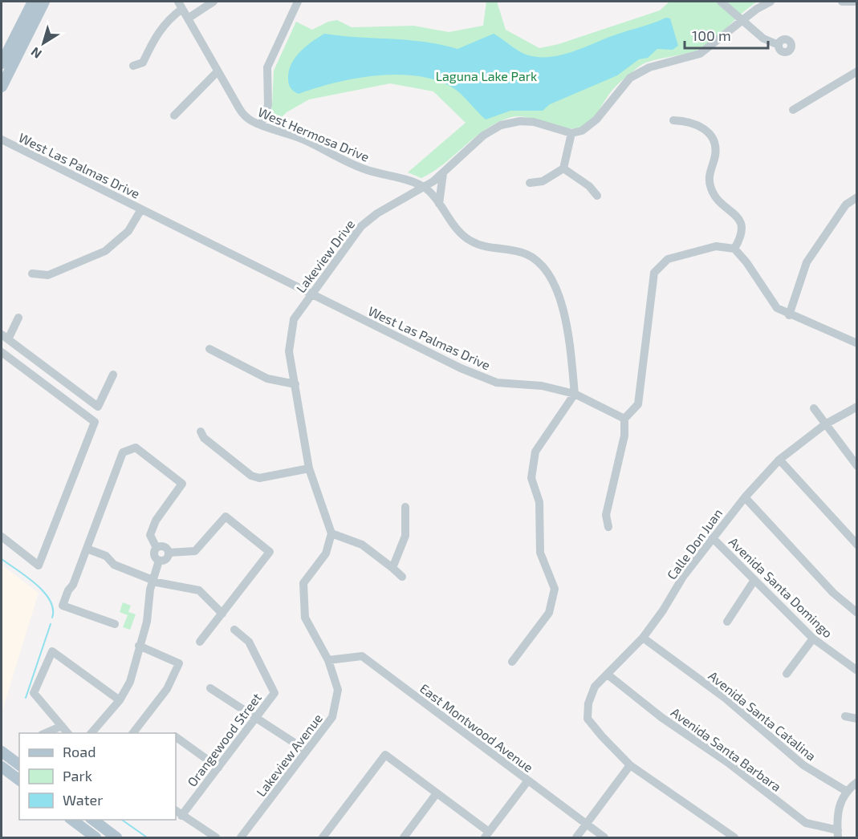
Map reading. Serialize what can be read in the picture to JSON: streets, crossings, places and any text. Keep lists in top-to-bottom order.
{
  "streets": {
    "street": [
      "West Hermosa Drive",
      "West Las Palmas Drive",
      "Lakeview Drive",
      "Calle Don Juan",
      "Avenida Santa Domingo",
      "Avenida Santa Catalina",
      "East Montwood Avenue",
      "Orangewood Street",
      "Avenida Santa Barbara",
      "Lakeview Avenue"
    ]
  },
  "crossings": [
    ["West Hermosa Drive", "Lakeview Drive"],
    ["West Las Palmas Drive", "Lakeview Drive"],
    ["Lakeview Drive", "Lakeview Avenue"],
    ["Calle Don Juan", "Avenida Santa Domingo"],
    ["Calle Don Juan", "Avenida Santa Catalina"],
    ["Calle Don Juan", "Avenida Santa Barbara"],
    ["East Montwood Avenue", "Lakeview Avenue"]
  ],
  "parks": ["Laguna Lake Park"],
  "legend": ["Road", "Park", "Water"],
  "scale_bar": "100 m",
  "north": "bottom left"
}
